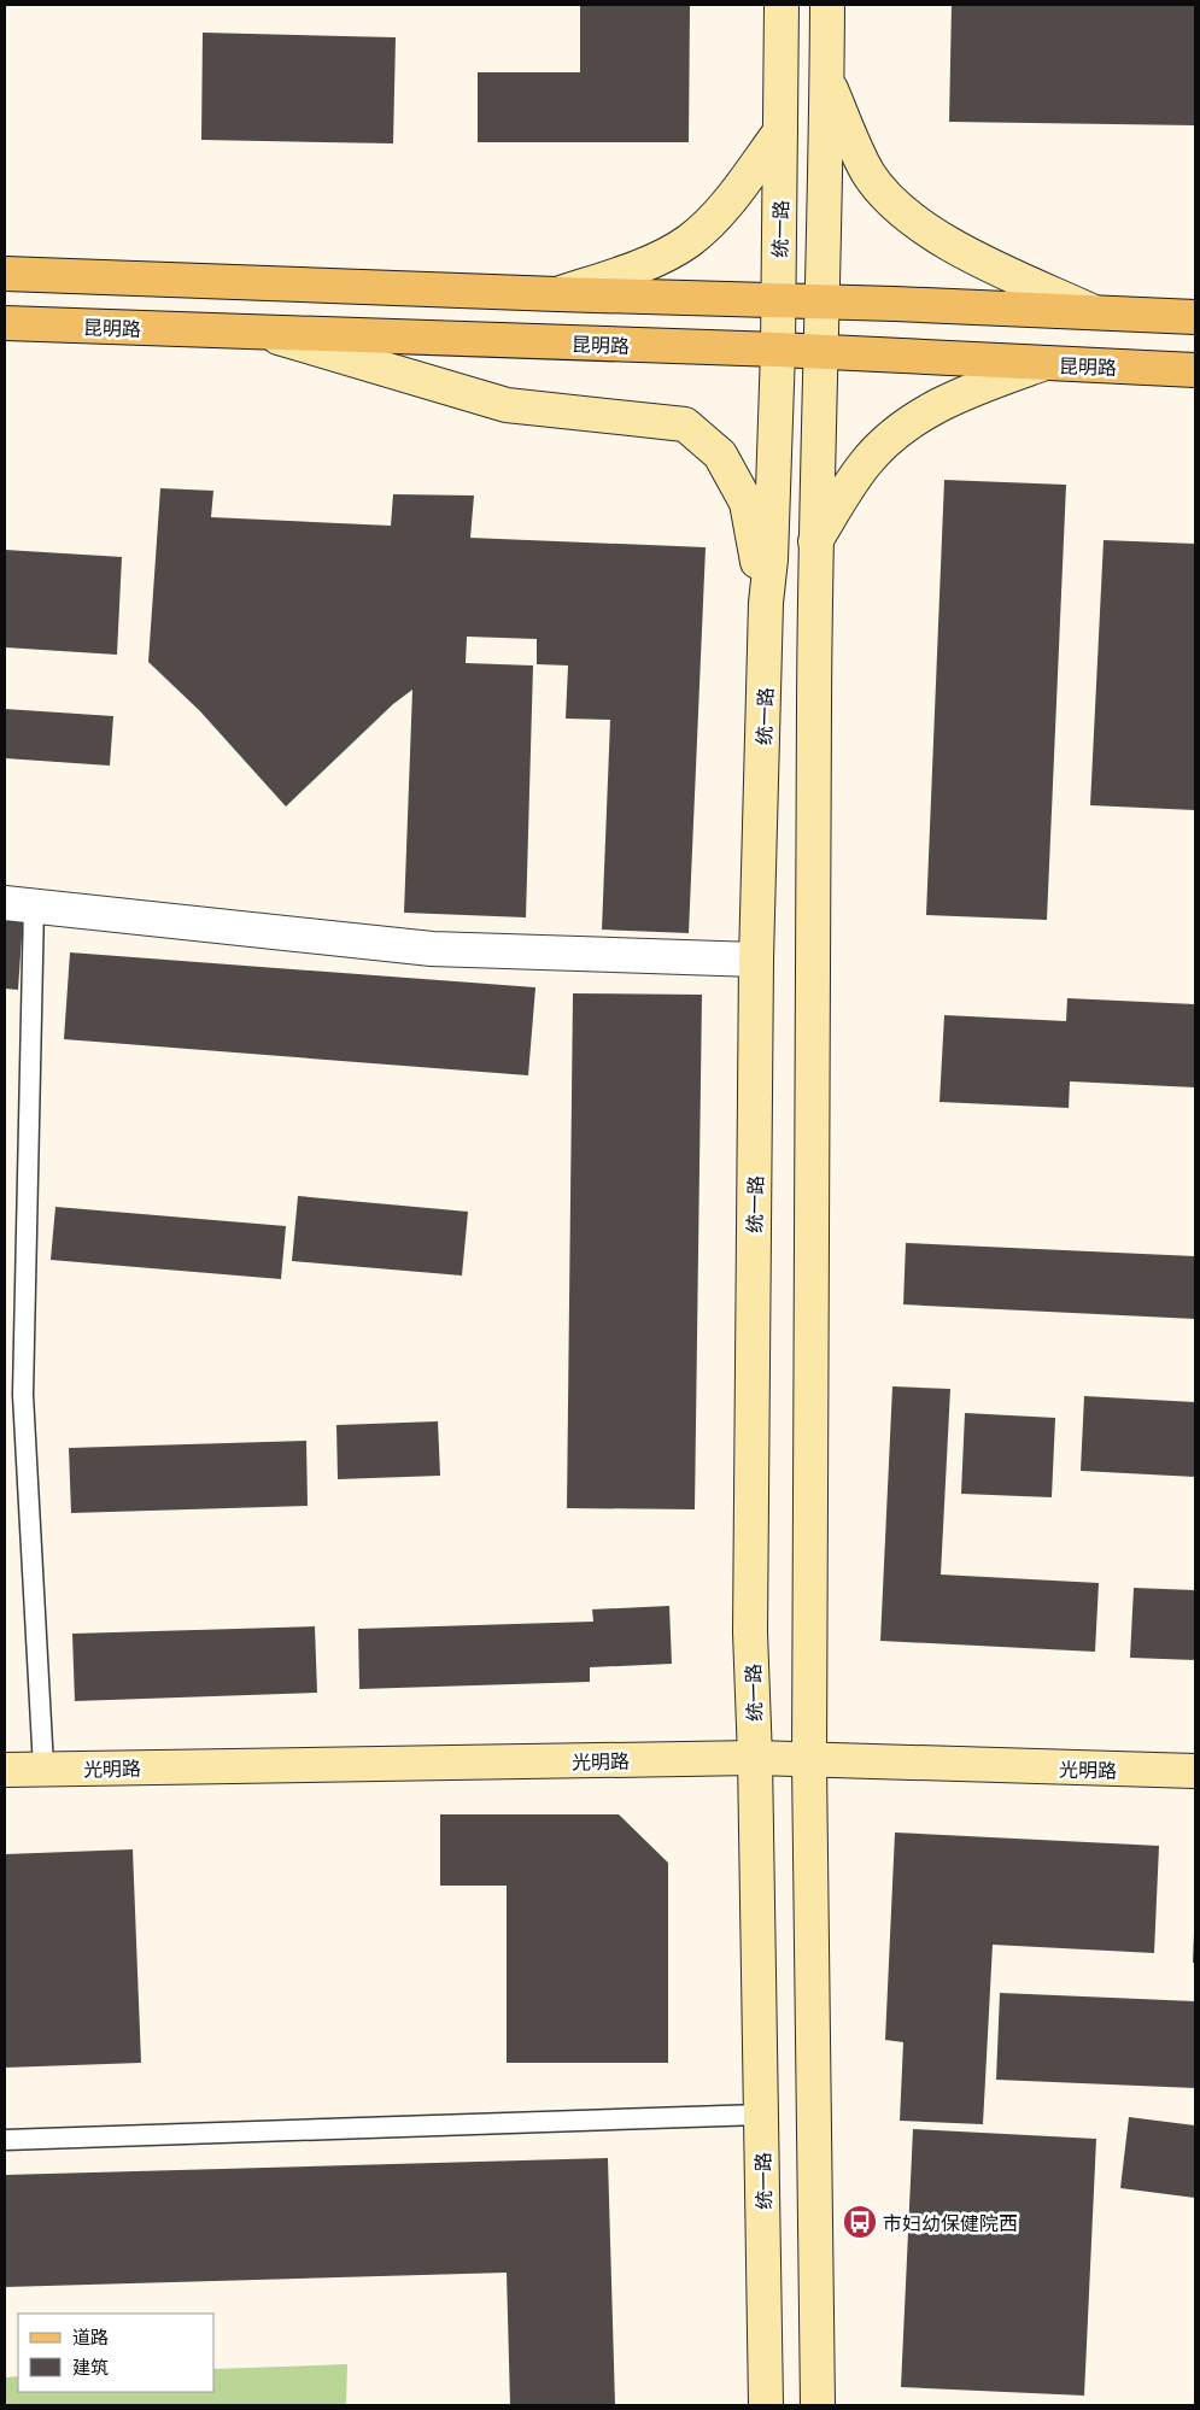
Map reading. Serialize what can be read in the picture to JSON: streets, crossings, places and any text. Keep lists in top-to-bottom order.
{
  "streets": {
    "main road": ["统一路", "昆明路", "光明路"]
  },
  "crossings": [
    ["统一路", "昆明路"],
    ["统一路", "光明路"]
  ],
  "places": {
    "bus stop": ["市妇幼保健院西"]
  },
  "legend": ["道路", "建筑"]
}
